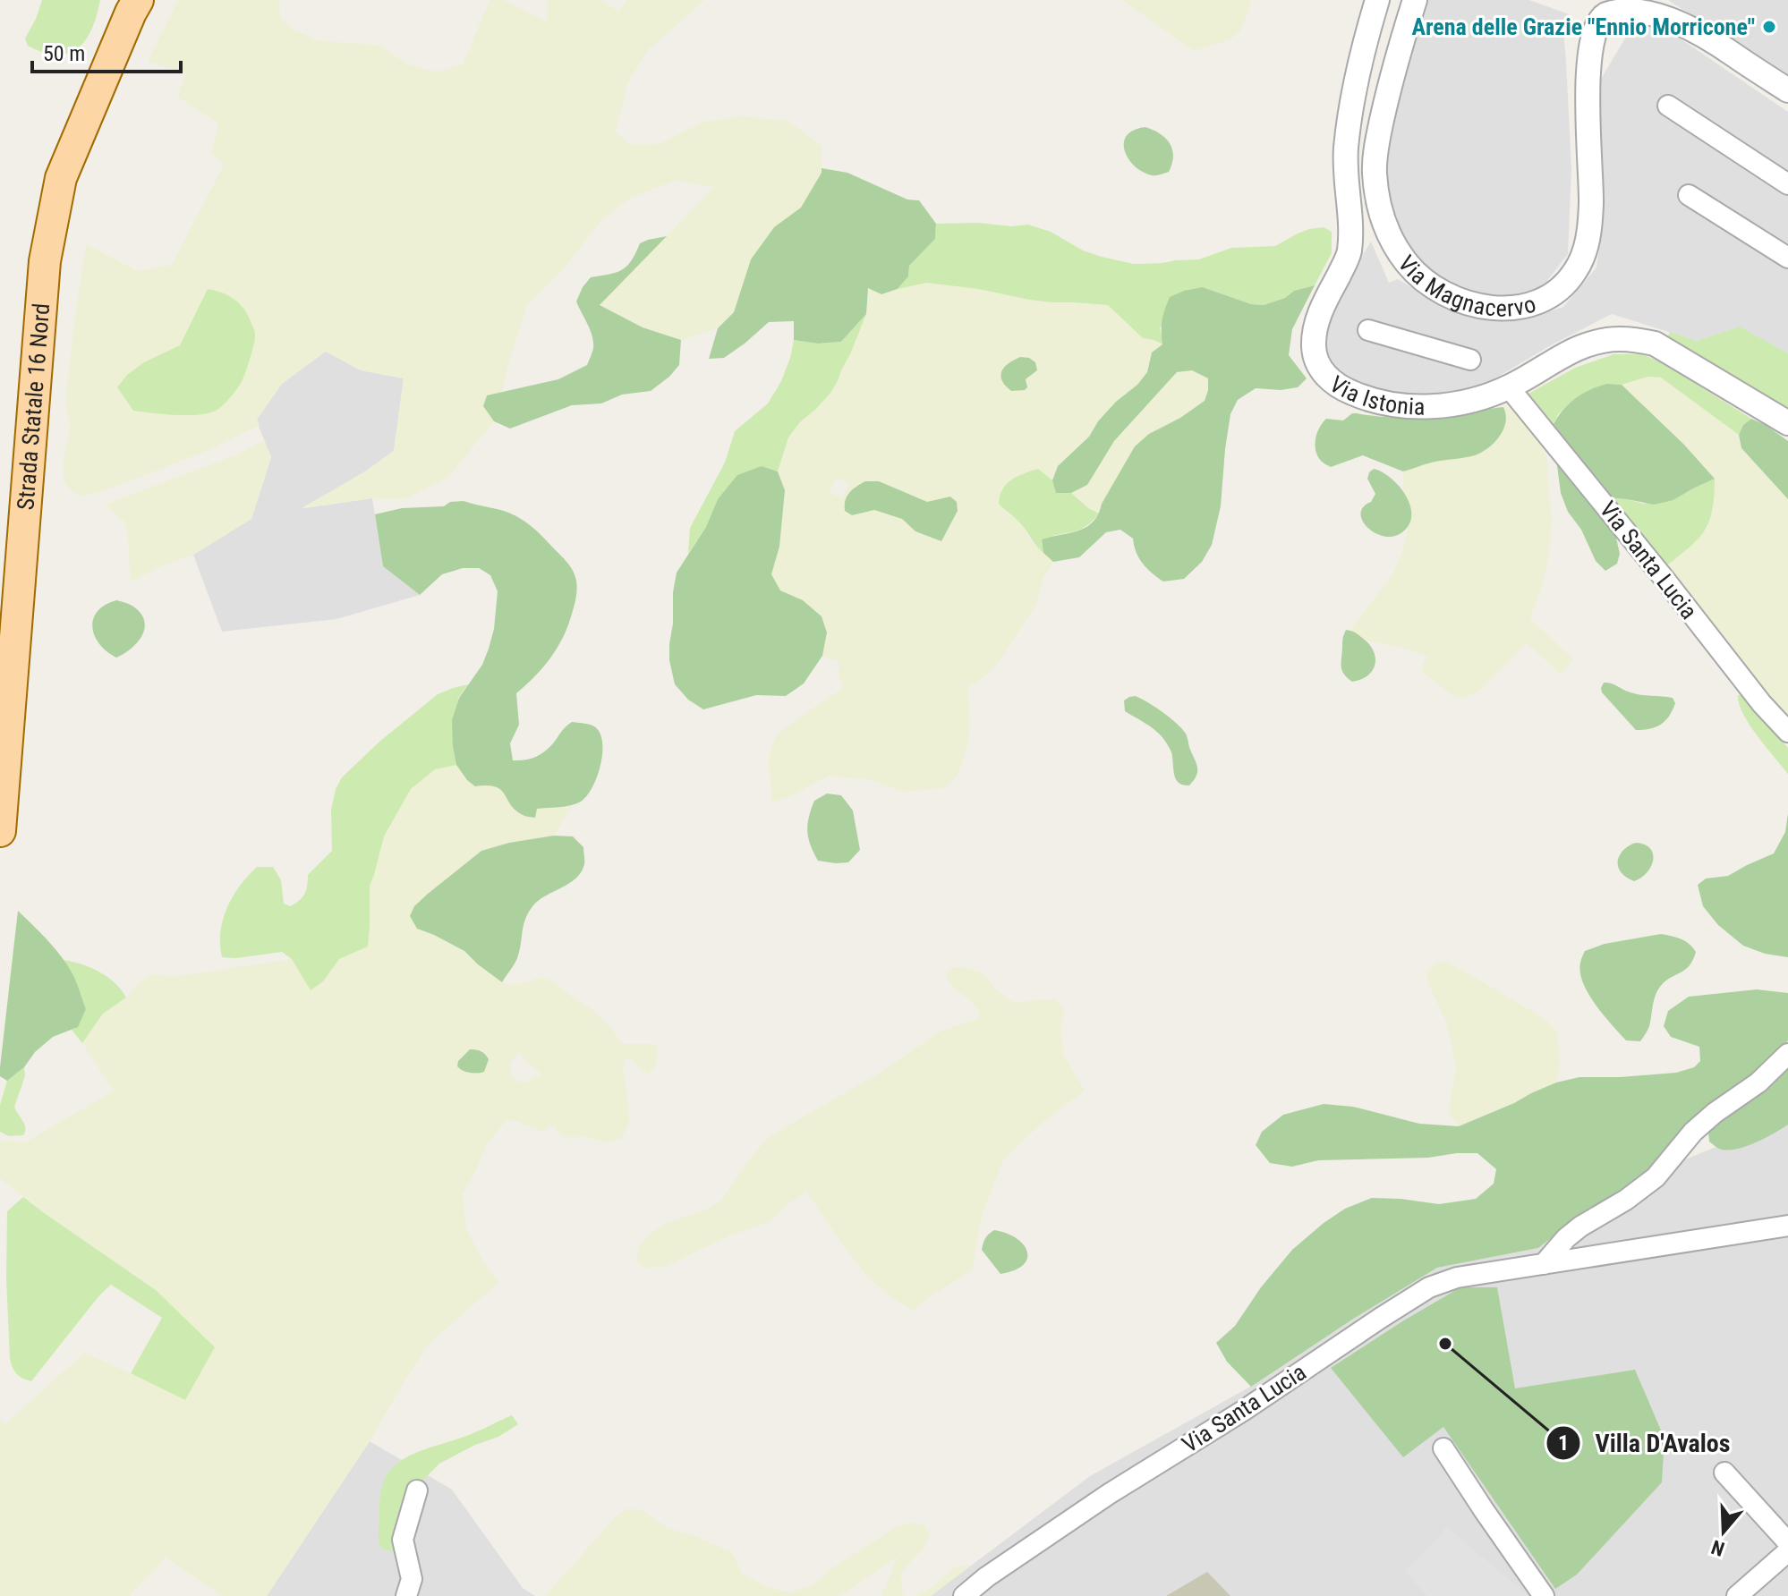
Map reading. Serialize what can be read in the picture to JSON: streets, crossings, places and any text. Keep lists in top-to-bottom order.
{
  "streets": {
    "main road": ["Strada Statale 16 Nord"],
    "street": ["Via Magnacervo", "Via Istonia", "Via Santa Lucia"]
  },
  "crossings": [
    ["Via Istonia", "Via Santa Lucia"]
  ],
  "places": ["Arena delle Grazie \"Ennio Morricone\"", "Villa D'Avalos"],
  "scale_bar": "50 m",
  "north": "bottom"
}
